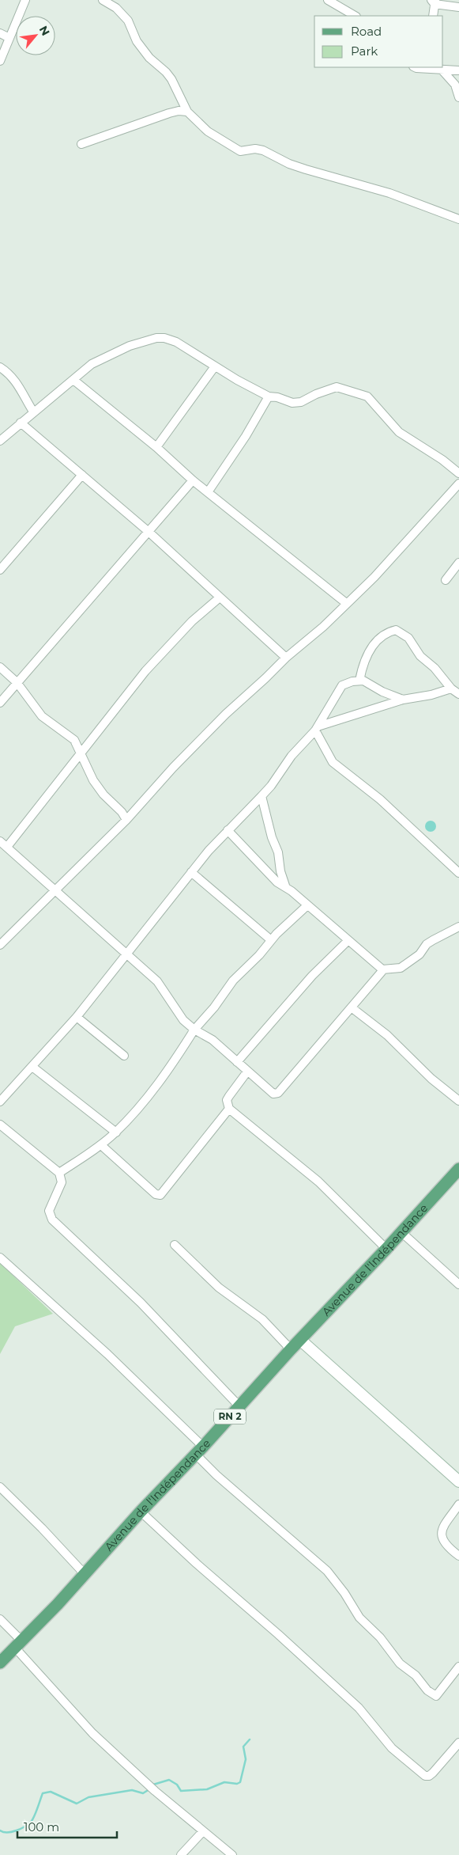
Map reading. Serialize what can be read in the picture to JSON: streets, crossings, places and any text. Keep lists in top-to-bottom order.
{
  "streets": {
    "main road": ["Avenue de l'Indépendance", "RN 2"]
  },
  "legend": ["Road", "Park"],
  "scale_bar": "100 m",
  "north": "top right"
}
